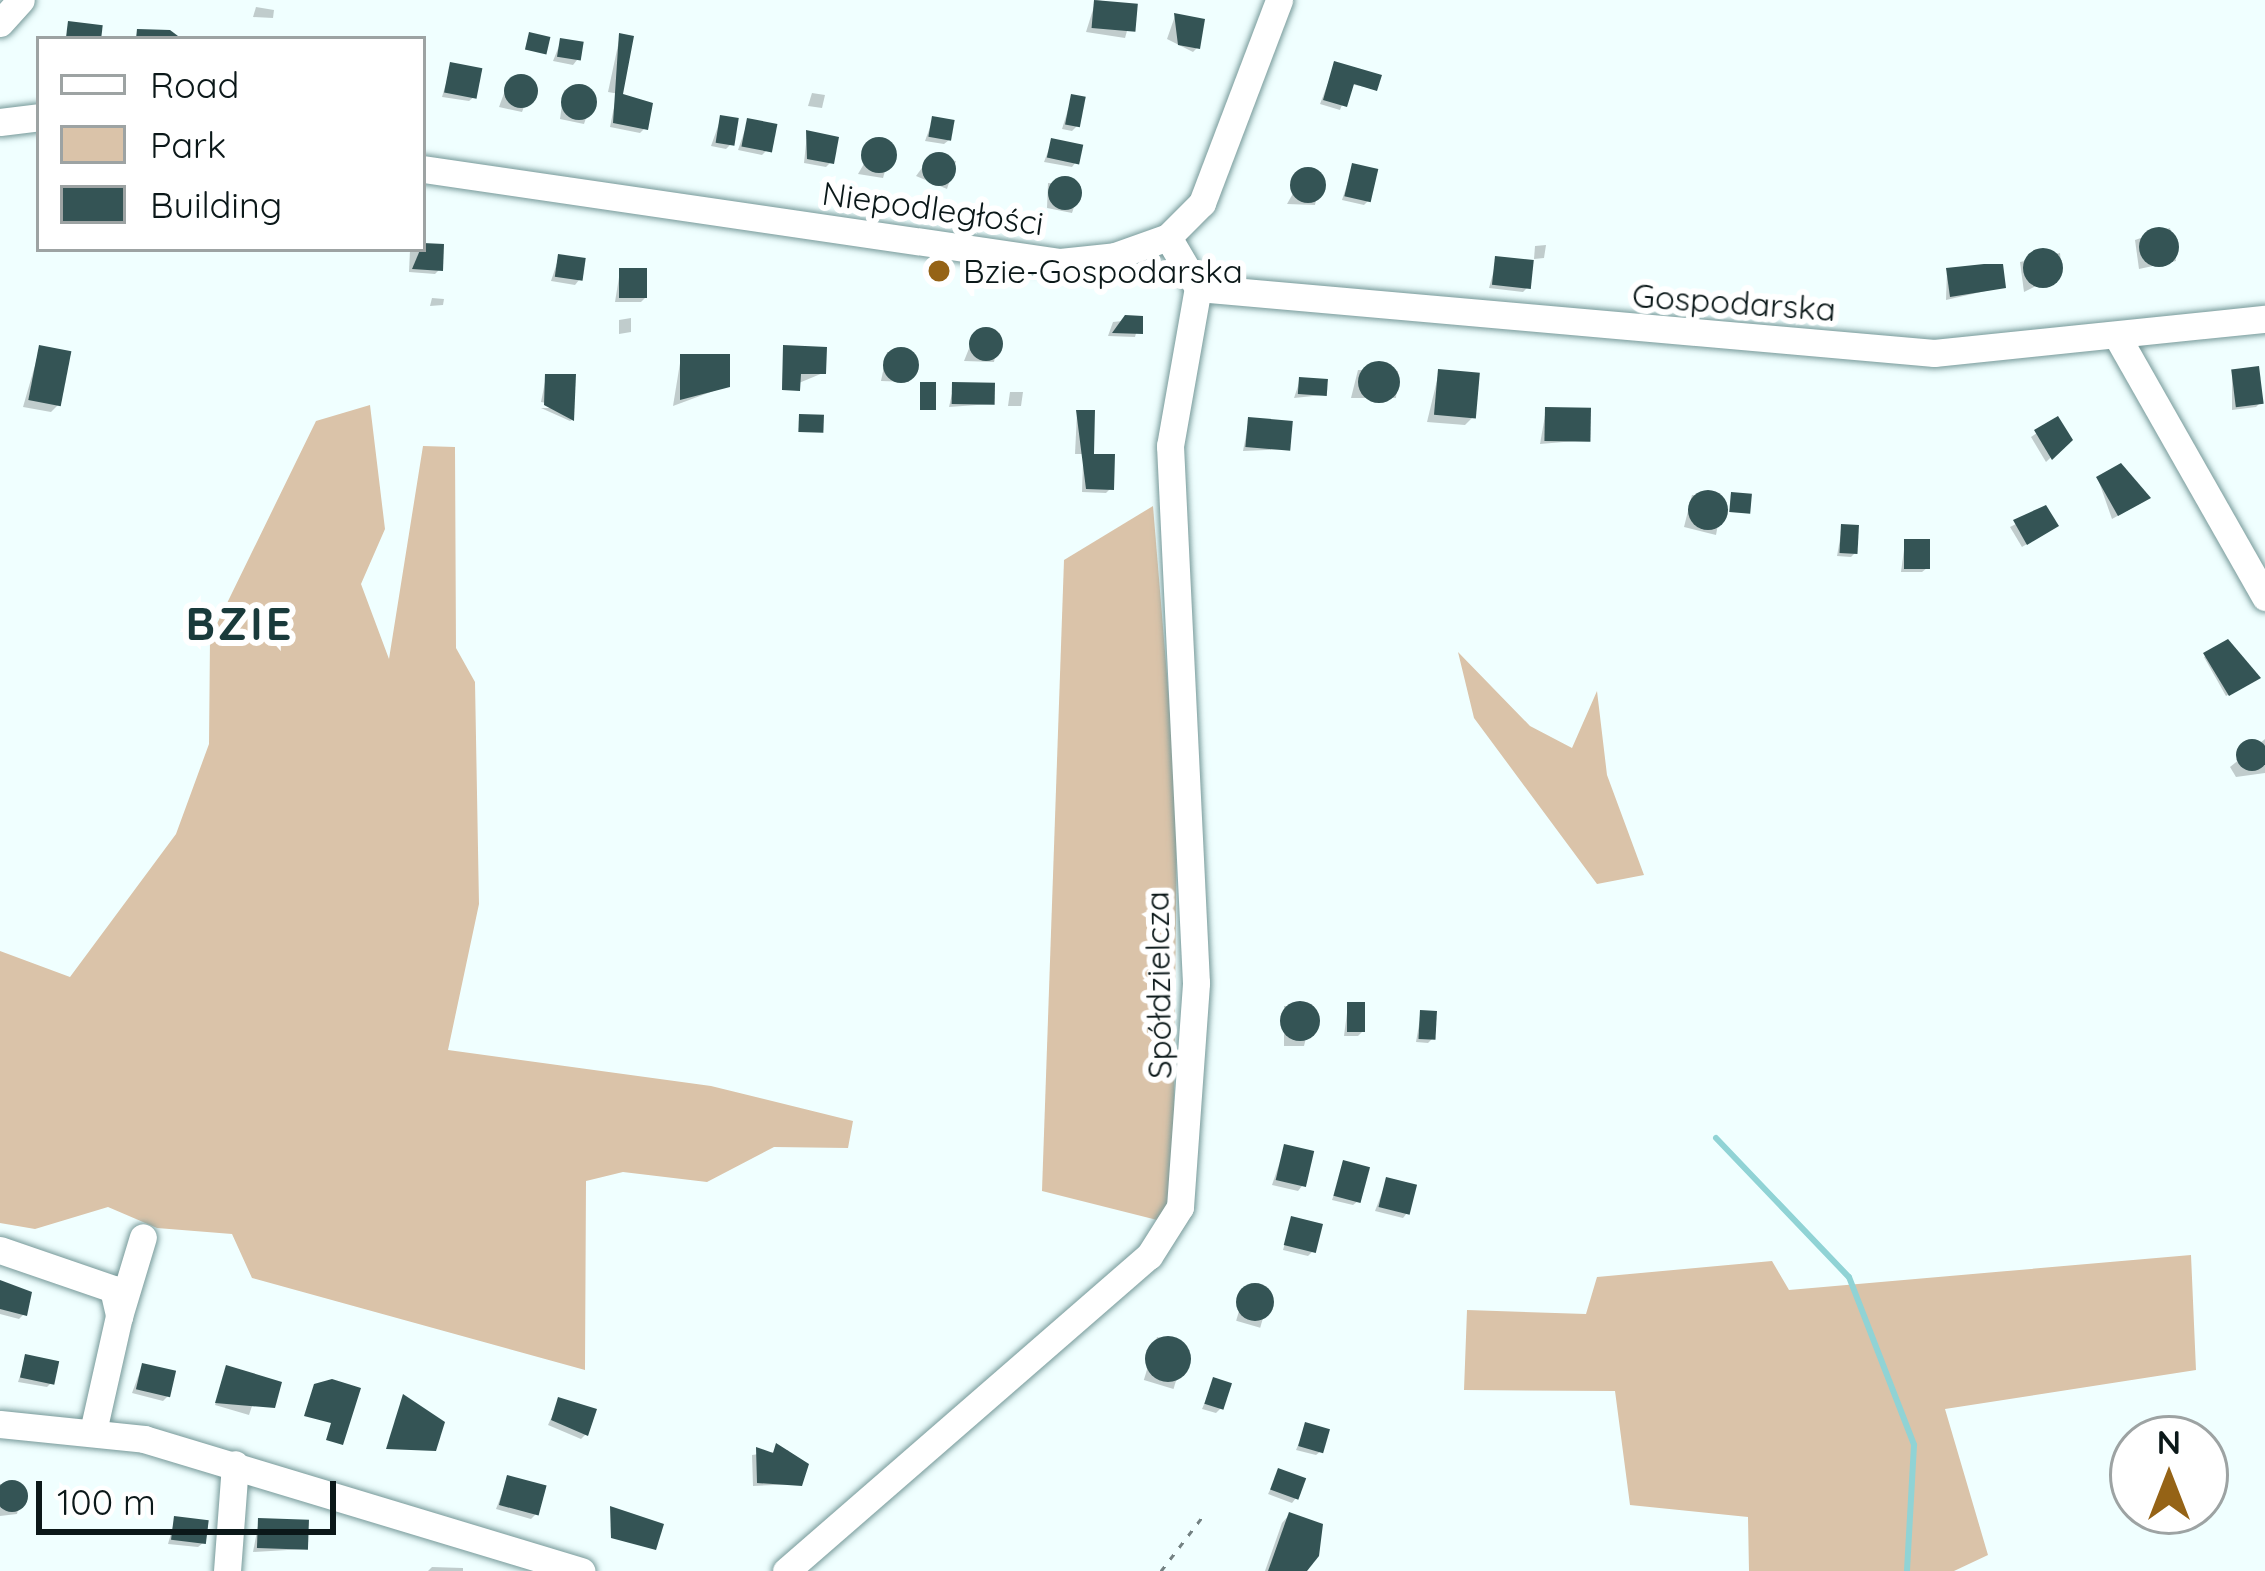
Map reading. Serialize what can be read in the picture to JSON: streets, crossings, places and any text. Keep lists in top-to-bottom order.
{
  "streets": {
    "street": ["Niepodległości", "Gospodarska", "Spółdzielcza"]
  },
  "crossings": [
    ["Gospodarska", "Spółdzielcza"]
  ],
  "districts": ["BZIE"],
  "places": ["Bzie-Gospodarska"],
  "legend": ["Road", "Park", "Building"],
  "scale_bar": "100 m",
  "north": "top"
}
